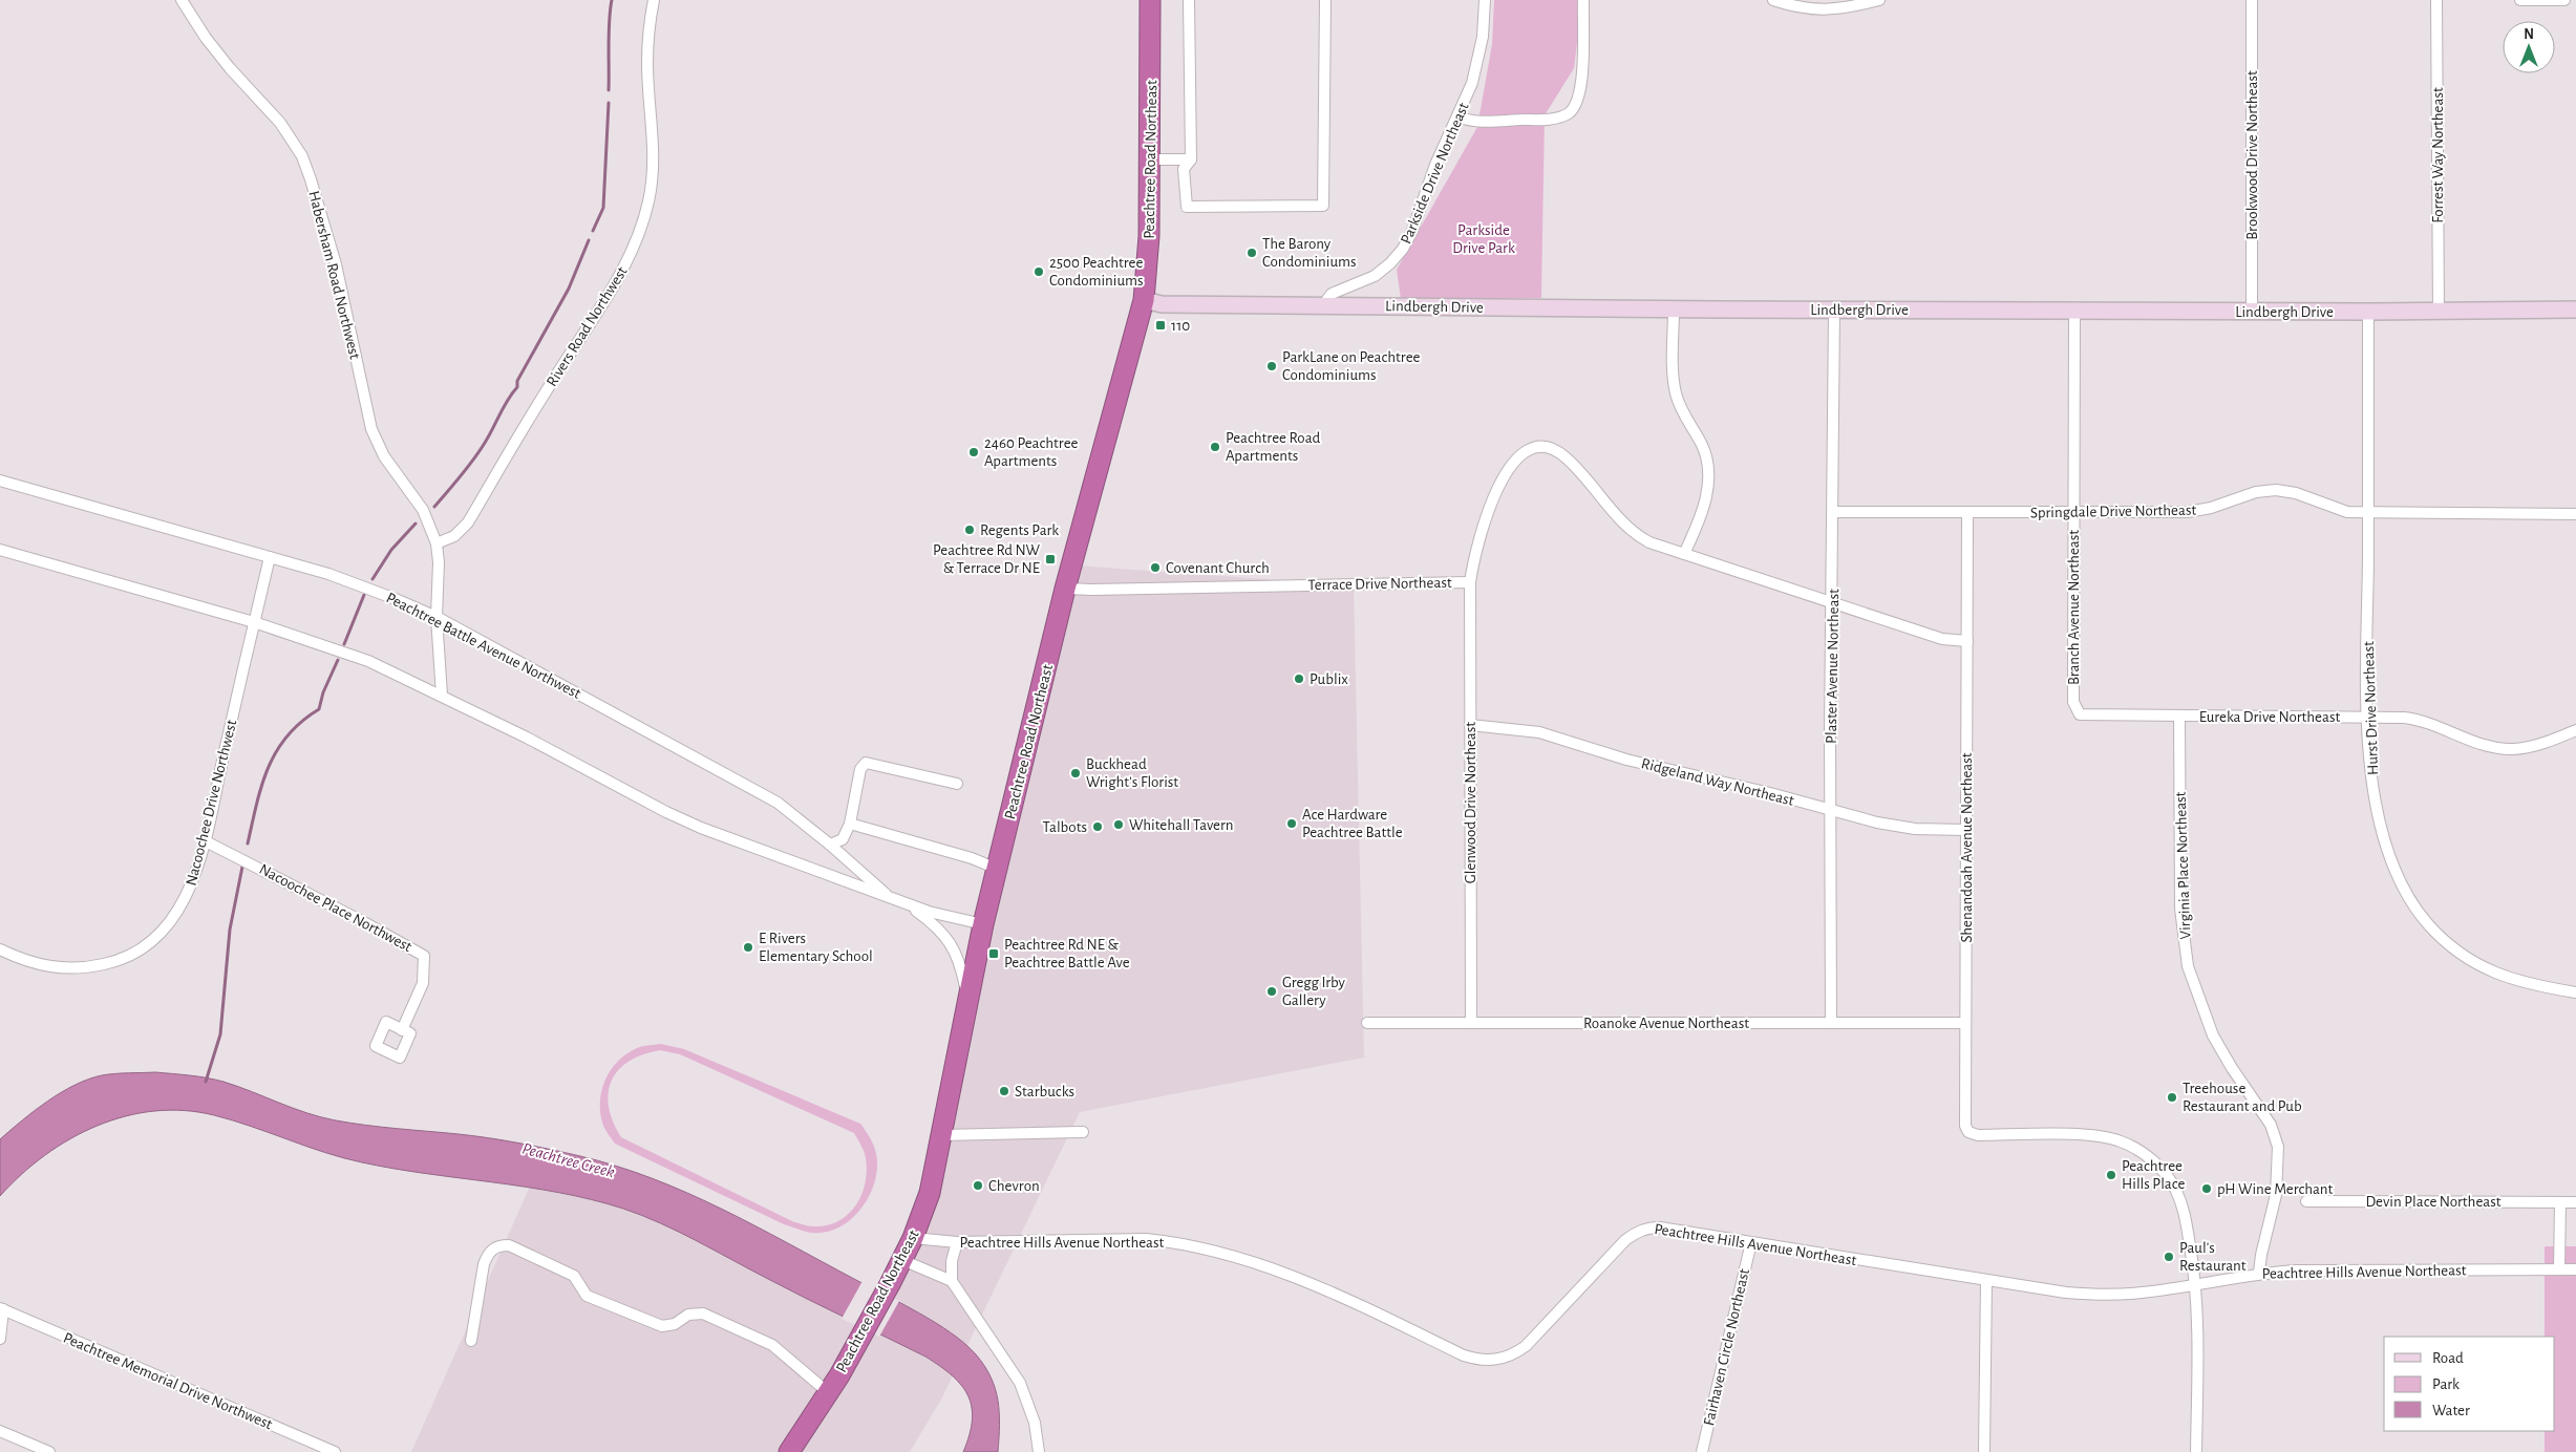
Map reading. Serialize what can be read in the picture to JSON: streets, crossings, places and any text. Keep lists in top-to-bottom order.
{
  "streets": {
    "highway": ["Peachtree Road Northeast"],
    "main road": ["Lindbergh Drive"],
    "street": [
      "Brookwood Drive Northeast",
      "Forrest Way Northeast",
      "Parkside Drive Northeast",
      "Habersham Road Northwest",
      "Rivers Road Northwest",
      "Springdale Drive Northeast",
      "Terrace Drive Northeast",
      "Branch Avenue Northeast",
      "Peachtree Battle Avenue Northwest",
      "Plaster Avenue Northeast",
      "Hurst Drive Northeast",
      "Eureka Drive Northeast",
      "Ridgeland Way Northeast",
      "Nacoochee Drive Northwest",
      "Glenwood Drive Northeast",
      "Shenandoah Avenue Northeast",
      "Virginia Place Northeast",
      "Nacoochee Place Northwest",
      "Roanoke Avenue Northeast",
      "Devin Place Northeast",
      "Peachtree Hills Avenue Northeast",
      "Fairhaven Circle Northeast",
      "Peachtree Memorial Drive Northwest"
    ]
  },
  "crossings": [
    ["Brookwood Drive Northeast", "Lindbergh Drive"],
    ["Forrest Way Northeast", "Lindbergh Drive"],
    ["Peachtree Road Northeast", "Lindbergh Drive"],
    ["Peachtree Road Northeast", "Terrace Drive Northeast"],
    ["Peachtree Road Northeast", "Peachtree Battle Avenue Northwest"],
    ["Peachtree Road Northeast", "Peachtree Hills Avenue Northeast"],
    ["Parkside Drive Northeast", "Lindbergh Drive"],
    ["Habersham Road Northwest", "Rivers Road Northwest"],
    ["Lindbergh Drive", "Branch Avenue Northeast"],
    ["Lindbergh Drive", "Plaster Avenue Northeast"],
    ["Lindbergh Drive", "Hurst Drive Northeast"],
    ["Springdale Drive Northeast", "Branch Avenue Northeast"],
    ["Springdale Drive Northeast", "Plaster Avenue Northeast"],
    ["Springdale Drive Northeast", "Hurst Drive Northeast"],
    ["Springdale Drive Northeast", "Shenandoah Avenue Northeast"],
    ["Terrace Drive Northeast", "Plaster Avenue Northeast"],
    ["Terrace Drive Northeast", "Glenwood Drive Northeast"],
    ["Terrace Drive Northeast", "Shenandoah Avenue Northeast"],
    ["Branch Avenue Northeast", "Eureka Drive Northeast"],
    ["Peachtree Battle Avenue Northwest", "Nacoochee Drive Northwest"],
    ["Plaster Avenue Northeast", "Ridgeland Way Northeast"],
    ["Plaster Avenue Northeast", "Roanoke Avenue Northeast"],
    ["Hurst Drive Northeast", "Eureka Drive Northeast"],
    ["Eureka Drive Northeast", "Virginia Place Northeast"],
    ["Ridgeland Way Northeast", "Glenwood Drive Northeast"],
    ["Ridgeland Way Northeast", "Shenandoah Avenue Northeast"],
    ["Nacoochee Drive Northwest", "Nacoochee Place Northwest"],
    ["Glenwood Drive Northeast", "Roanoke Avenue Northeast"],
    ["Shenandoah Avenue Northeast", "Roanoke Avenue Northeast"],
    ["Shenandoah Avenue Northeast", "Peachtree Hills Avenue Northeast"],
    ["Virginia Place Northeast", "Peachtree Hills Avenue Northeast"],
    ["Peachtree Hills Avenue Northeast", "Fairhaven Circle Northeast"]
  ],
  "water": ["Peachtree Creek"],
  "parks": ["Parkside Drive Park"],
  "places": {
    "other": [
      "The Barony Condominiums",
      "2500 Peachtree Condominiums",
      "ParkLane on Peachtree Condominiums",
      "Peachtree Road Apartments",
      "2460 Peachtree Apartments",
      "Regents Park",
      "Covenant Church",
      "Publix",
      "Buckhead Wright's Florist",
      "Ace Hardware Peachtree Battle",
      "Whitehall Tavern",
      "Talbots",
      "E Rivers Elementary School",
      "Gregg Irby Gallery",
      "Starbucks",
      "Treehouse Restaurant and Pub",
      "Peachtree Hills Place",
      "Chevron",
      "pH Wine Merchant",
      "Paul's Restaurant"
    ],
    "transit": ["110", "Peachtree Rd NW & Terrace Dr NE", "Peachtree Rd NE & Peachtree Battle Ave"]
  },
  "legend": ["Road", "Park", "Water"],
  "north": "top"
}
